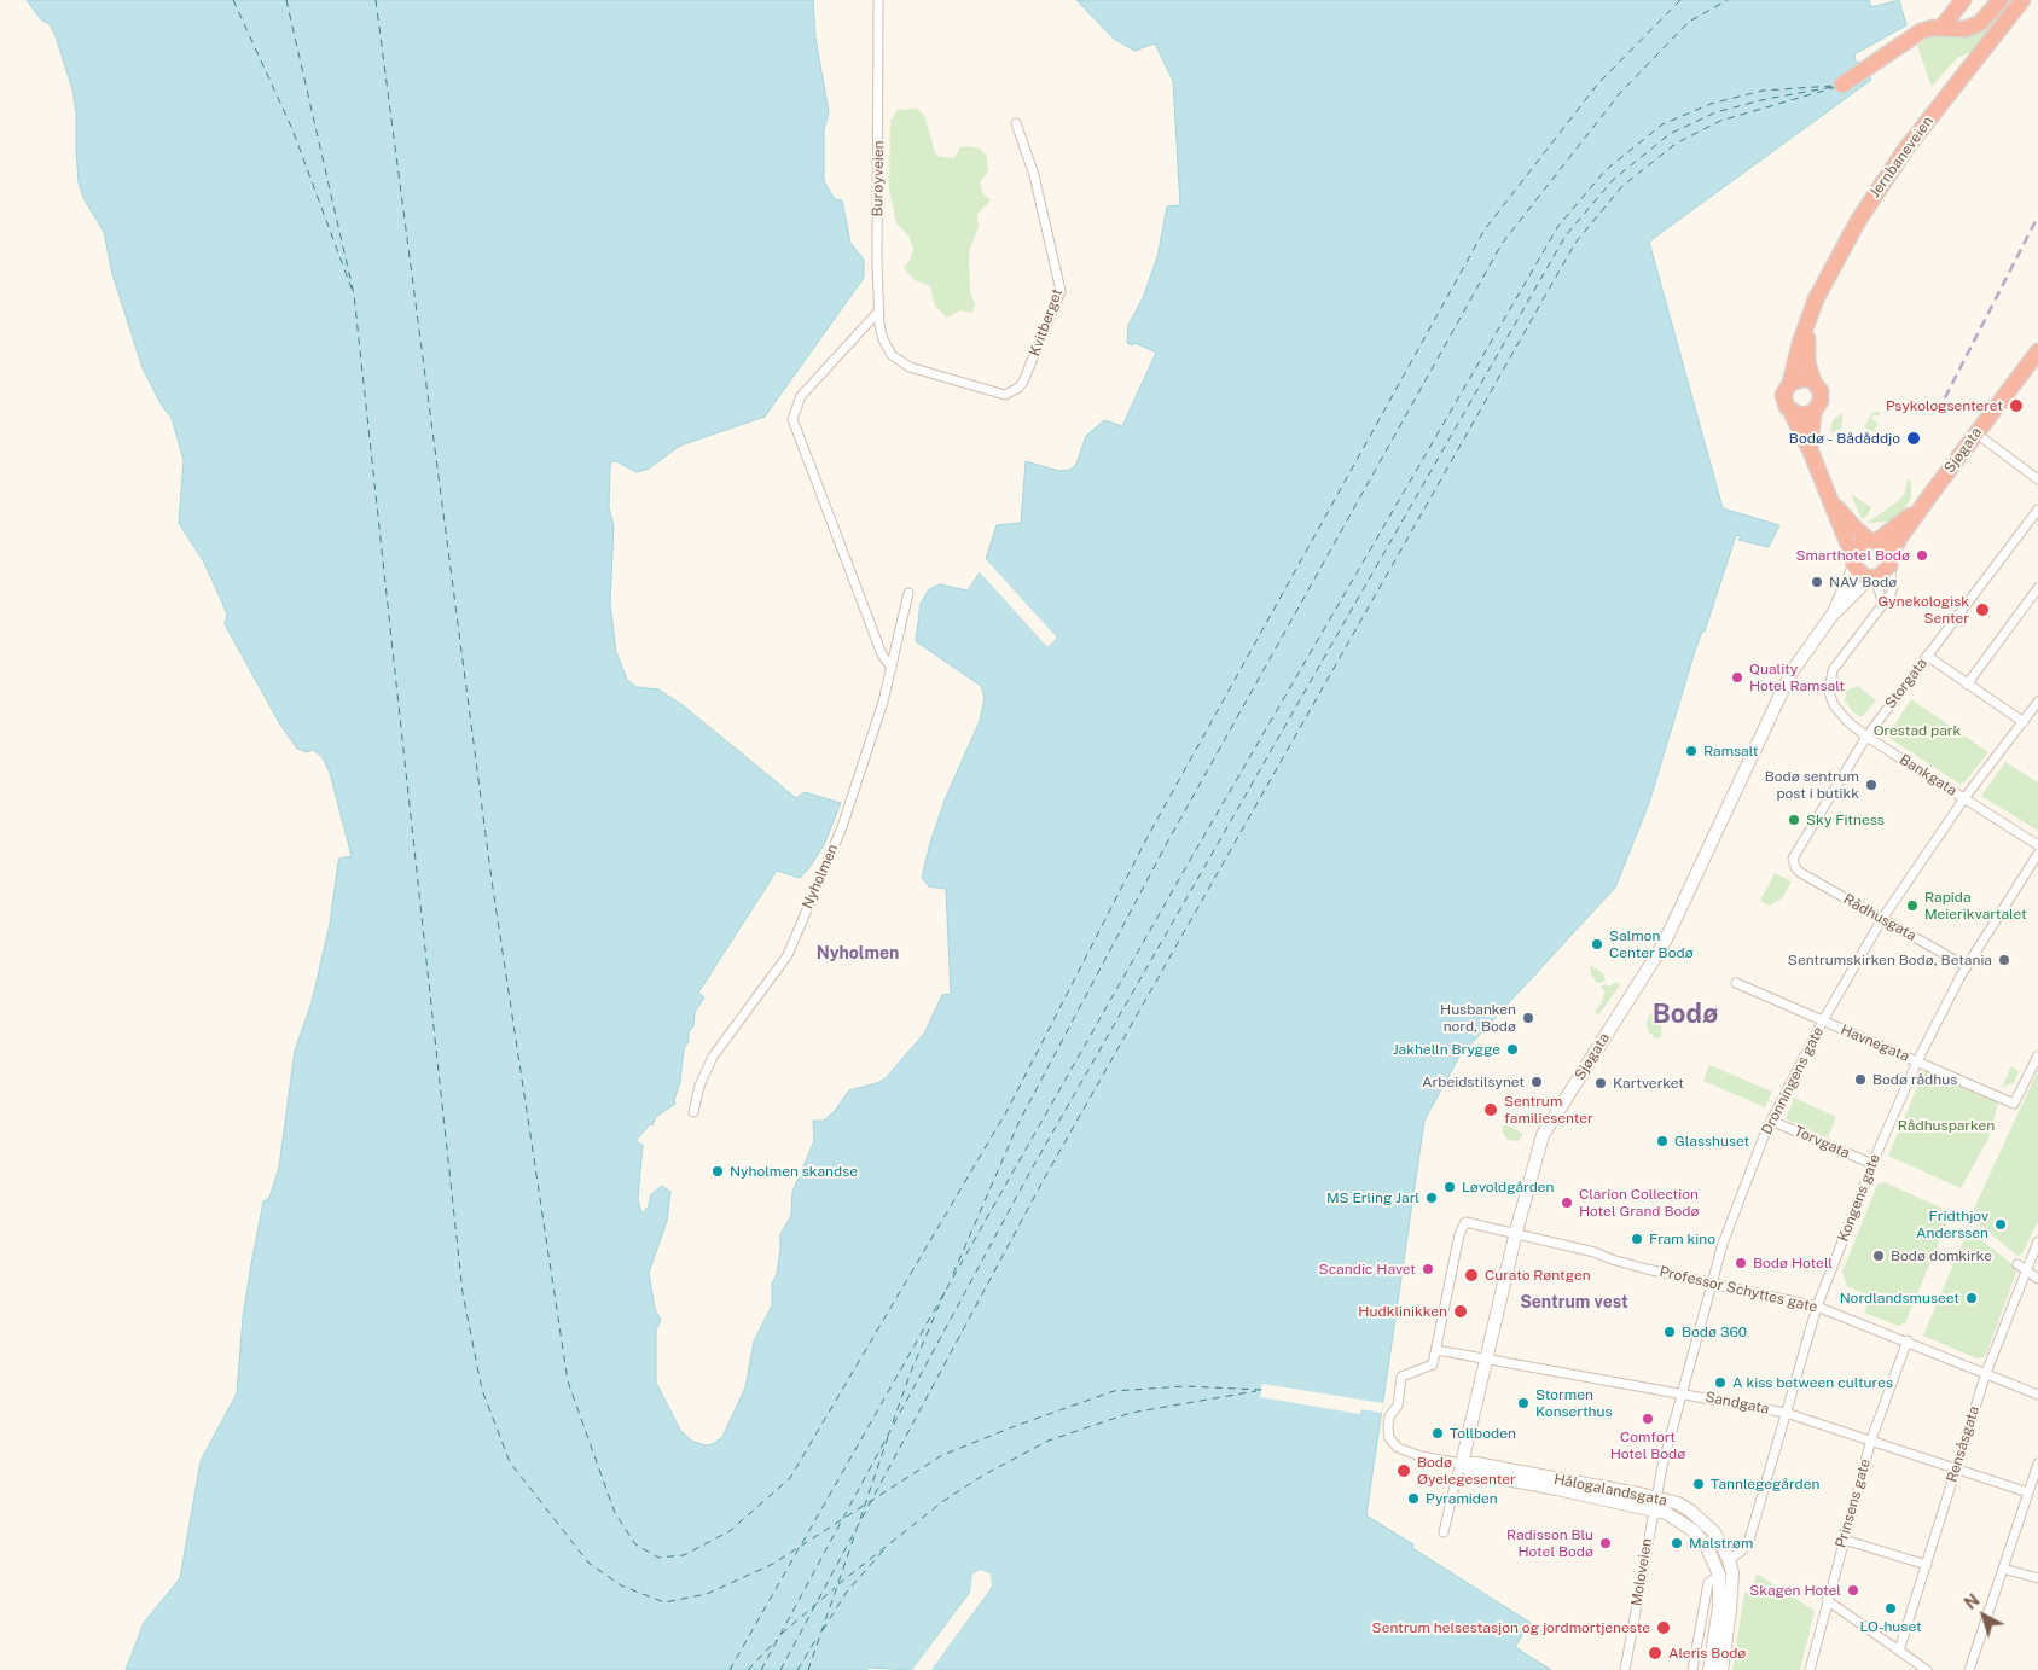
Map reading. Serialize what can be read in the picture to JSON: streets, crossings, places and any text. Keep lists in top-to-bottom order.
{
  "streets": {
    "highway": ["Jernbaneveien", "Sjøgata"],
    "street": [
      "Burøyveien",
      "Kvitberget",
      "Storgata",
      "Bankgata",
      "Nyholmen",
      "Rådhusgata",
      "Havnegata",
      "Dronningens gate",
      "Torvgata",
      "Kongens gate",
      "Professor Schyttes gate",
      "Sandgata",
      "Rensåsgata",
      "Hålogalandsgata",
      "Prinsens gate",
      "Moloveien"
    ]
  },
  "crossings": [
    ["Jernbaneveien", "Sjøgata"],
    ["Burøyveien", "Kvitberget"],
    ["Sjøgata", "Professor Schyttes gate"],
    ["Sjøgata", "Sandgata"],
    ["Sjøgata", "Hålogalandsgata"],
    ["Storgata", "Bankgata"],
    ["Storgata", "Rådhusgata"],
    ["Bankgata", "Dronningens gate"],
    ["Rådhusgata", "Dronningens gate"],
    ["Rådhusgata", "Kongens gate"],
    ["Havnegata", "Dronningens gate"],
    ["Havnegata", "Kongens gate"],
    ["Dronningens gate", "Torvgata"],
    ["Dronningens gate", "Professor Schyttes gate"],
    ["Dronningens gate", "Sandgata"],
    ["Dronningens gate", "Hålogalandsgata"],
    ["Dronningens gate", "Moloveien"],
    ["Torvgata", "Kongens gate"],
    ["Kongens gate", "Professor Schyttes gate"],
    ["Kongens gate", "Sandgata"],
    ["Kongens gate", "Hålogalandsgata"],
    ["Professor Schyttes gate", "Sandgata"],
    ["Professor Schyttes gate", "Rensåsgata"],
    ["Professor Schyttes gate", "Hålogalandsgata"],
    ["Professor Schyttes gate", "Prinsens gate"],
    ["Sandgata", "Rensåsgata"],
    ["Sandgata", "Hålogalandsgata"],
    ["Sandgata", "Prinsens gate"],
    ["Hålogalandsgata", "Moloveien"]
  ],
  "districts": ["Nyholmen", "Bodø", "Sentrum vest"],
  "parks": ["Orestad park", "Rådhusparken"],
  "places": [
    "Psykologsenteret",
    "Bodø - Bådåddjo",
    "Smarthotel Bodø",
    "NAV Bodø",
    "Gynekologisk Senter",
    "Quality Hotel Ramsalt",
    "Ramsalt",
    "Bodø sentrum post i butikk",
    "Sky Fitness",
    "Rapida Meierikvartalet",
    "Salmon Center Bodø",
    "Sentrumskirken Bodø, Betania",
    "Husbanken nord, Bodø",
    "Jakhelln Brygge",
    "Bodø rådhus",
    "Arbeidstilsynet",
    "Kartverket",
    "Sentrum familiesenter",
    "Glasshuset",
    "Nyholmen skandse",
    "Løvoldgården",
    "MS Erling Jarl",
    "Clarion Collection Hotel Grand Bodø",
    "Fridthjov Anderssen",
    "Fram kino",
    "Bodø domkirke",
    "Bodø Hotell",
    "Scandic Havet",
    "Curato Røntgen",
    "Nordlandsmuseet",
    "Hudklinikken",
    "Bodø 360",
    "A kiss between cultures",
    "Stormen Konserthus",
    "Comfort Hotel Bodø",
    "Tollboden",
    "Bodø Øyelegesenter",
    "Tannlegegården",
    "Pyramiden",
    "Radisson Blu Hotel Bodø",
    "Malstrøm",
    "Skagen Hotel",
    "LO-huset",
    "Sentrum helsestasjon og jordmortjeneste",
    "Aleris Bodø"
  ],
  "north": "top left"
}
